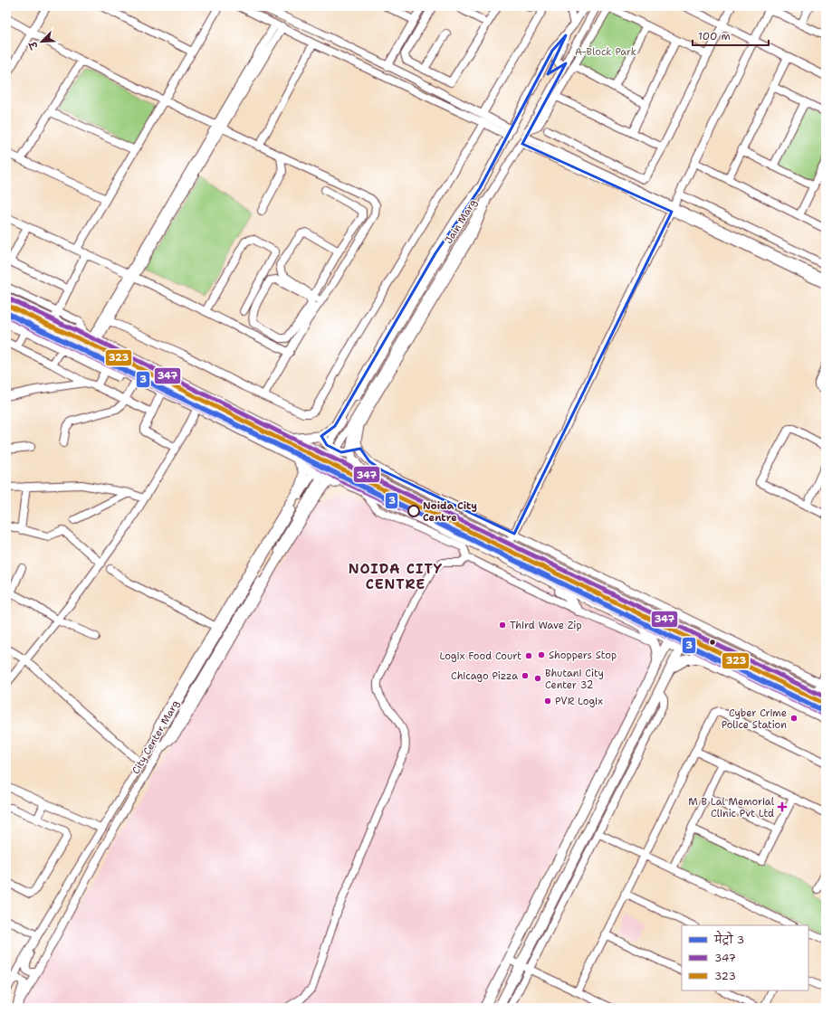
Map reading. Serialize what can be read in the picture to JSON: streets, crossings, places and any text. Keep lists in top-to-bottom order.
{
  "streets": {
    "street": ["Jain Marg", "City Center Marg"]
  },
  "districts": ["NOIDA CITY CENTRE"],
  "parks": ["A-Block Park"],
  "places": {
    "other": [
      "Noida City Centre",
      "Third Wave Zip",
      "Shoppers Stop",
      "Logix Food Court",
      "Chicago Pizza",
      "Bhutani City Center 32",
      "PVR Logix",
      "Cyber Crime Police Station"
    ],
    "health": ["M B Lal Memorial Clinic Pvt Ltd"]
  },
  "lines": ["transit line 347", "transit line 323", "metro line 3"],
  "legend": ["मेट्रो 3", "347", "323"],
  "scale_bar": "100 m",
  "north": "bottom left"
}
